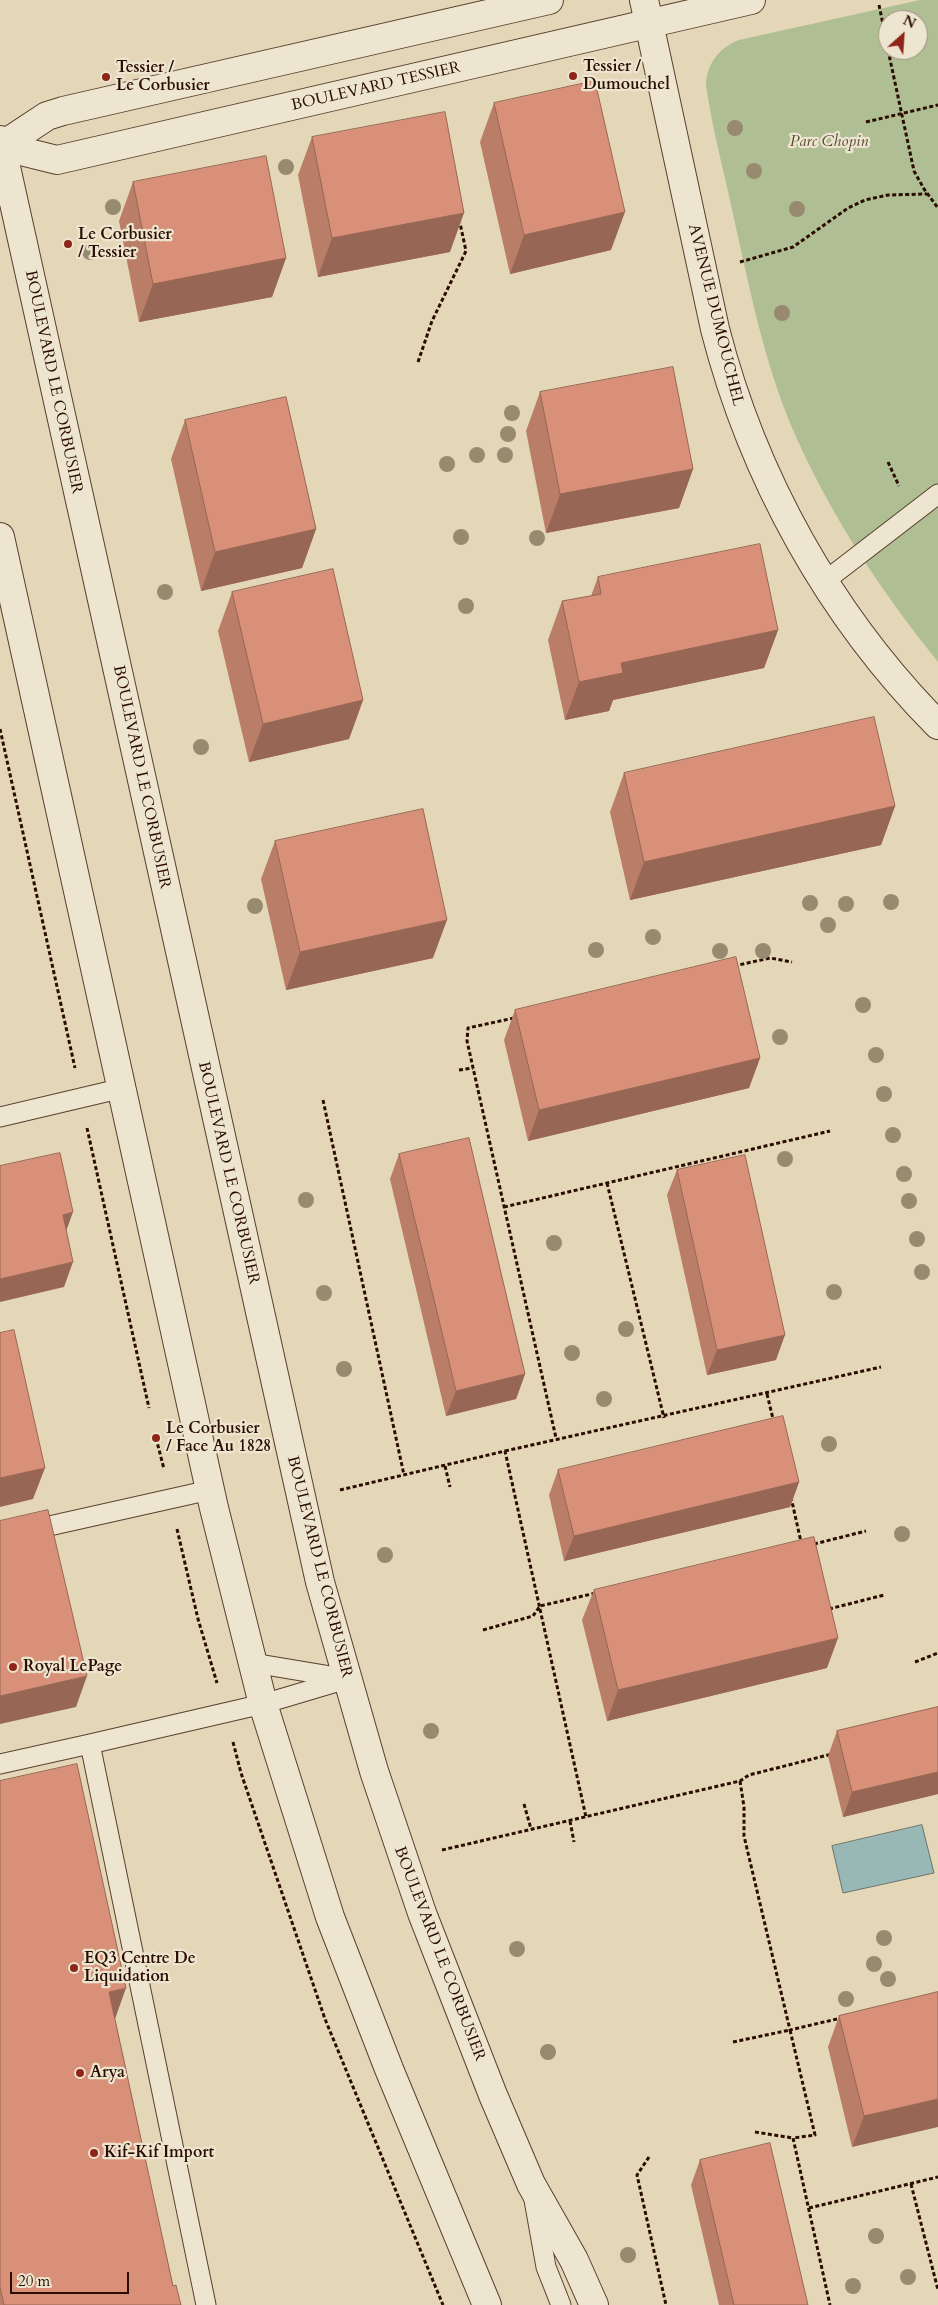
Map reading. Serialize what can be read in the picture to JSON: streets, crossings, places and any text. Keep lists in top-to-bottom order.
{
  "streets": {
    "street": ["BOULEVARD TESSIER", "AVENUE DUMOUCHEL", "BOULEVARD LE CORBUSIER"]
  },
  "crossings": [
    ["BOULEVARD TESSIER", "AVENUE DUMOUCHEL"],
    ["BOULEVARD TESSIER", "BOULEVARD LE CORBUSIER"]
  ],
  "parks": ["Parc Chopin"],
  "places": [
    "Tessier / Dumouchel",
    "Tessier / Le Corbusier",
    "Le Corbusier / Tessier",
    "Le Corbusier / Face Au 1828",
    "Royal LePage",
    "EQ3 Centre De Liquidation",
    "Arya",
    "Kif-Kif Import"
  ],
  "scale_bar": "20 m",
  "north": "top right"
}
